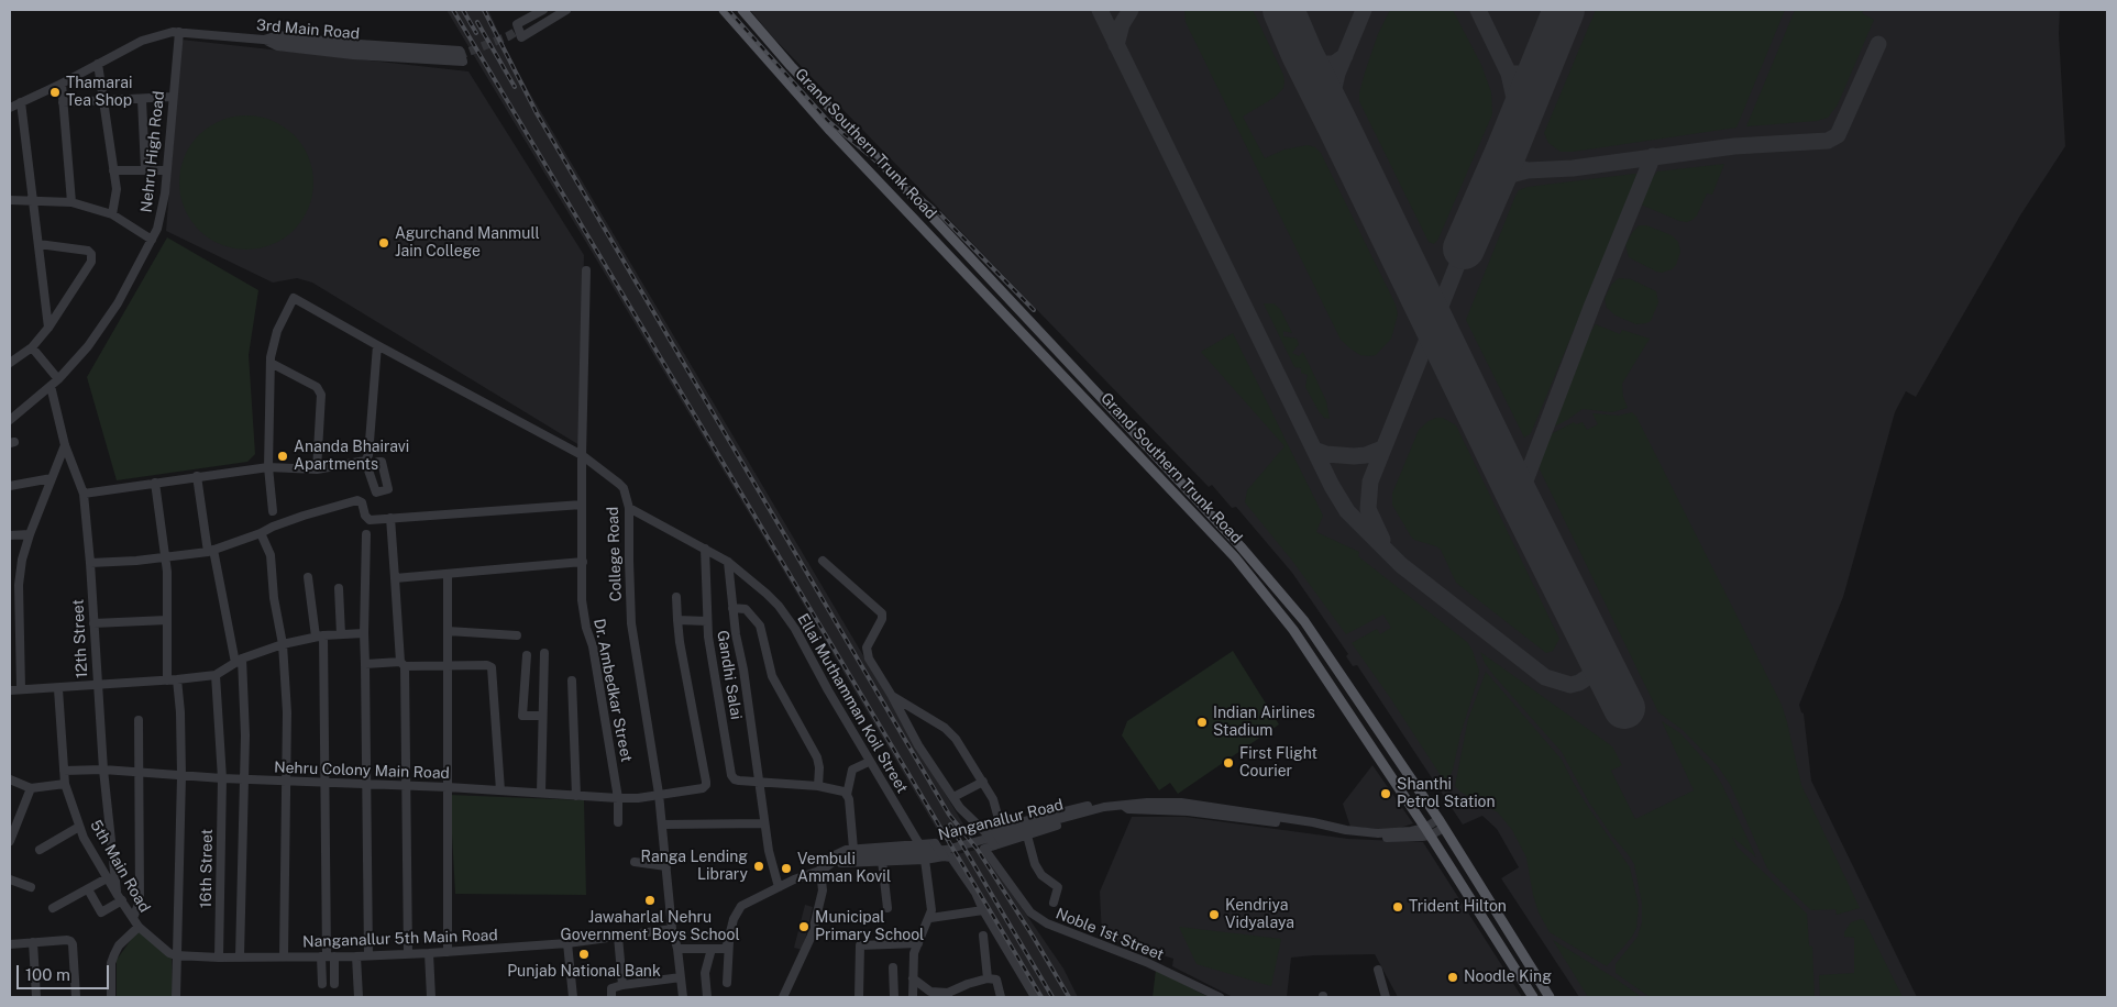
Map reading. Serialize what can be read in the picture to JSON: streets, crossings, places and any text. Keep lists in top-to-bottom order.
{
  "streets": {
    "main road": ["Grand Southern Trunk Road"],
    "street": [
      "3rd Main Road",
      "Nehru High Road",
      "College Road",
      "12th Street",
      "Gandhi Salai",
      "Dr. Ambedkar Street",
      "Ellai Muthamman Koil Street",
      "Nehru Colony Main Road",
      "Nanganallur Road",
      "5th Main Road",
      "16th Street",
      "Noble 1st Street",
      "Nanganallur 5th Main Road"
    ]
  },
  "crossings": [
    ["3rd Main Road", "Nehru High Road"],
    ["Grand Southern Trunk Road", "Nanganallur Road"],
    ["Nehru High Road", "12th Street"],
    ["College Road", "Dr. Ambedkar Street"],
    ["College Road", "Ellai Muthamman Koil Street"],
    ["College Road", "Nehru Colony Main Road"],
    ["College Road", "Nanganallur 5th Main Road"],
    ["12th Street", "Nehru Colony Main Road"],
    ["12th Street", "5th Main Road"],
    ["Gandhi Salai", "Ellai Muthamman Koil Street"],
    ["Dr. Ambedkar Street", "Nehru Colony Main Road"],
    ["Nehru Colony Main Road", "5th Main Road"],
    ["Nehru Colony Main Road", "16th Street"],
    ["16th Street", "Nanganallur 5th Main Road"]
  ],
  "places": [
    "Thamarai Tea Shop",
    "Agurchand Manmull Jain College",
    "Ananda Bhairavi Apartments",
    "Indian Airlines Stadium",
    "First Flight Courier",
    "Shanthi Petrol Station",
    "Ranga Lending Library",
    "Vembuli Amman Kovil",
    "Jawaharlal Nehru Government Boys School",
    "Trident Hilton",
    "Kendriya Vidyalaya",
    "Municipal Primary School",
    "Punjab National Bank",
    "Noodle King"
  ],
  "scale_bar": "100 m"
}
